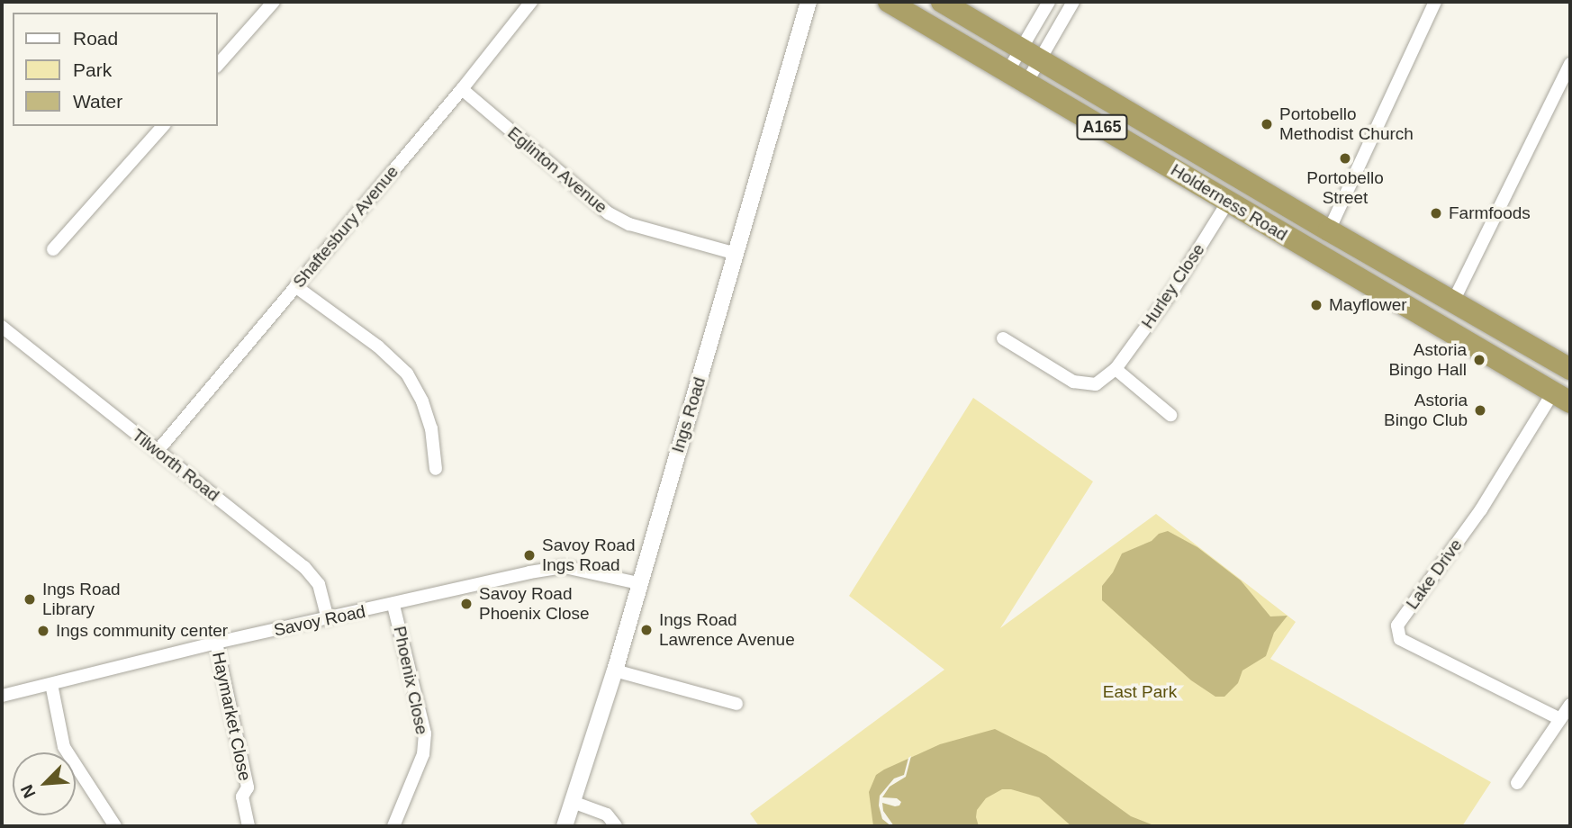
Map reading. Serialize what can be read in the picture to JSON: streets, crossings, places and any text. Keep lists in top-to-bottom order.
{
  "streets": {
    "highway": ["A165", "Holderness Road"],
    "street": [
      "Eglinton Avenue",
      "Shaftesbury Avenue",
      "Hurley Close",
      "Ings Road",
      "Tilworth Road",
      "Lake Drive",
      "Savoy Road",
      "Phoenix Close",
      "Haymarket Close"
    ]
  },
  "crossings": [
    ["Eglinton Avenue", "Shaftesbury Avenue"],
    ["Eglinton Avenue", "Ings Road"],
    ["Holderness Road", "Hurley Close"],
    ["Holderness Road", "Lake Drive"],
    ["Shaftesbury Avenue", "Tilworth Road"],
    ["Ings Road", "Savoy Road"],
    ["Tilworth Road", "Savoy Road"],
    ["Savoy Road", "Phoenix Close"],
    ["Savoy Road", "Haymarket Close"]
  ],
  "parks": ["East Park"],
  "places": [
    "Portobello Methodist Church",
    "Portobello Street",
    "Farmfoods",
    "Mayflower",
    "Astoria Bingo Hall",
    "Astoria Bingo Club",
    "Savoy Road Ings Road",
    "Ings Road Library",
    "Savoy Road Phoenix Close",
    "Ings Road Lawrence Avenue",
    "Ings community center"
  ],
  "legend": ["Road", "Park", "Water"],
  "north": "bottom left"
}
